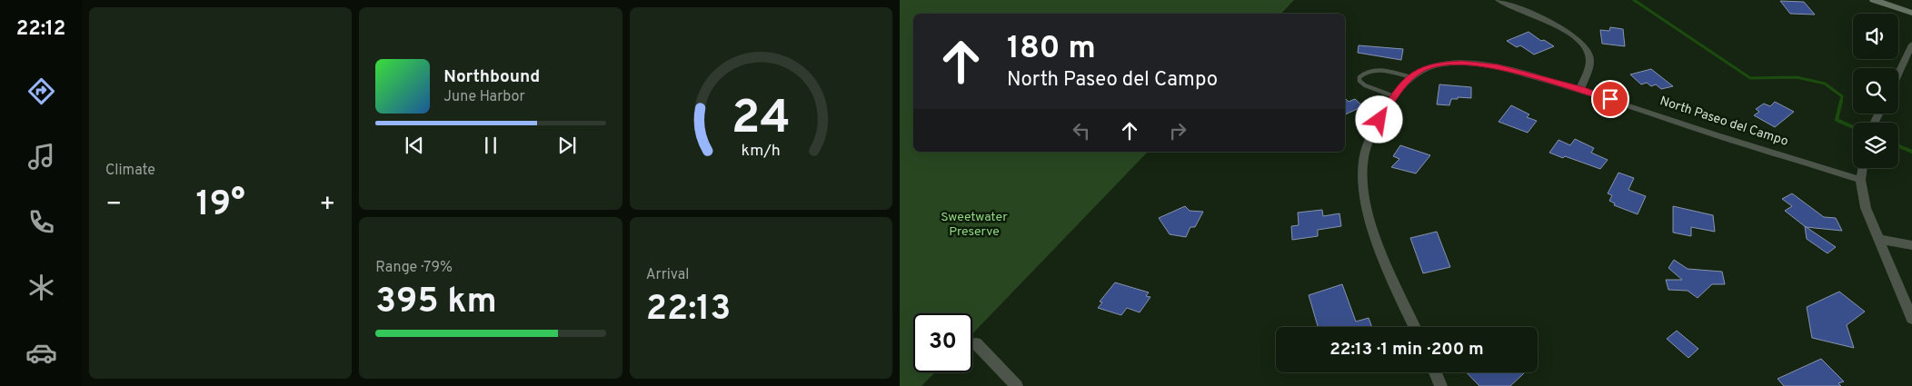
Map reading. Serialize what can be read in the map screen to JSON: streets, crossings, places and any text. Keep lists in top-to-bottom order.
{
  "streets": {
    "street": ["North Paseo del Campo"]
  },
  "parks": ["Sweetwater Preserve"],
  "page": {
    "tabs": "22:12",
    "tile": [
      "Climate",
      ["Range · 79%", "395 km"],
      ["Arrival", "22:13"]
    ],
    "turn": ["180 m", "North Paseo del Campo"],
    "song": ["Northbound", "June Harbor"],
    "heat": ["−", "19°", "+"],
    "limit": "30",
    "trip": "22:13 · 1 min · 200 m",
    "gauge": ["24", "km/h"]
  }
}
